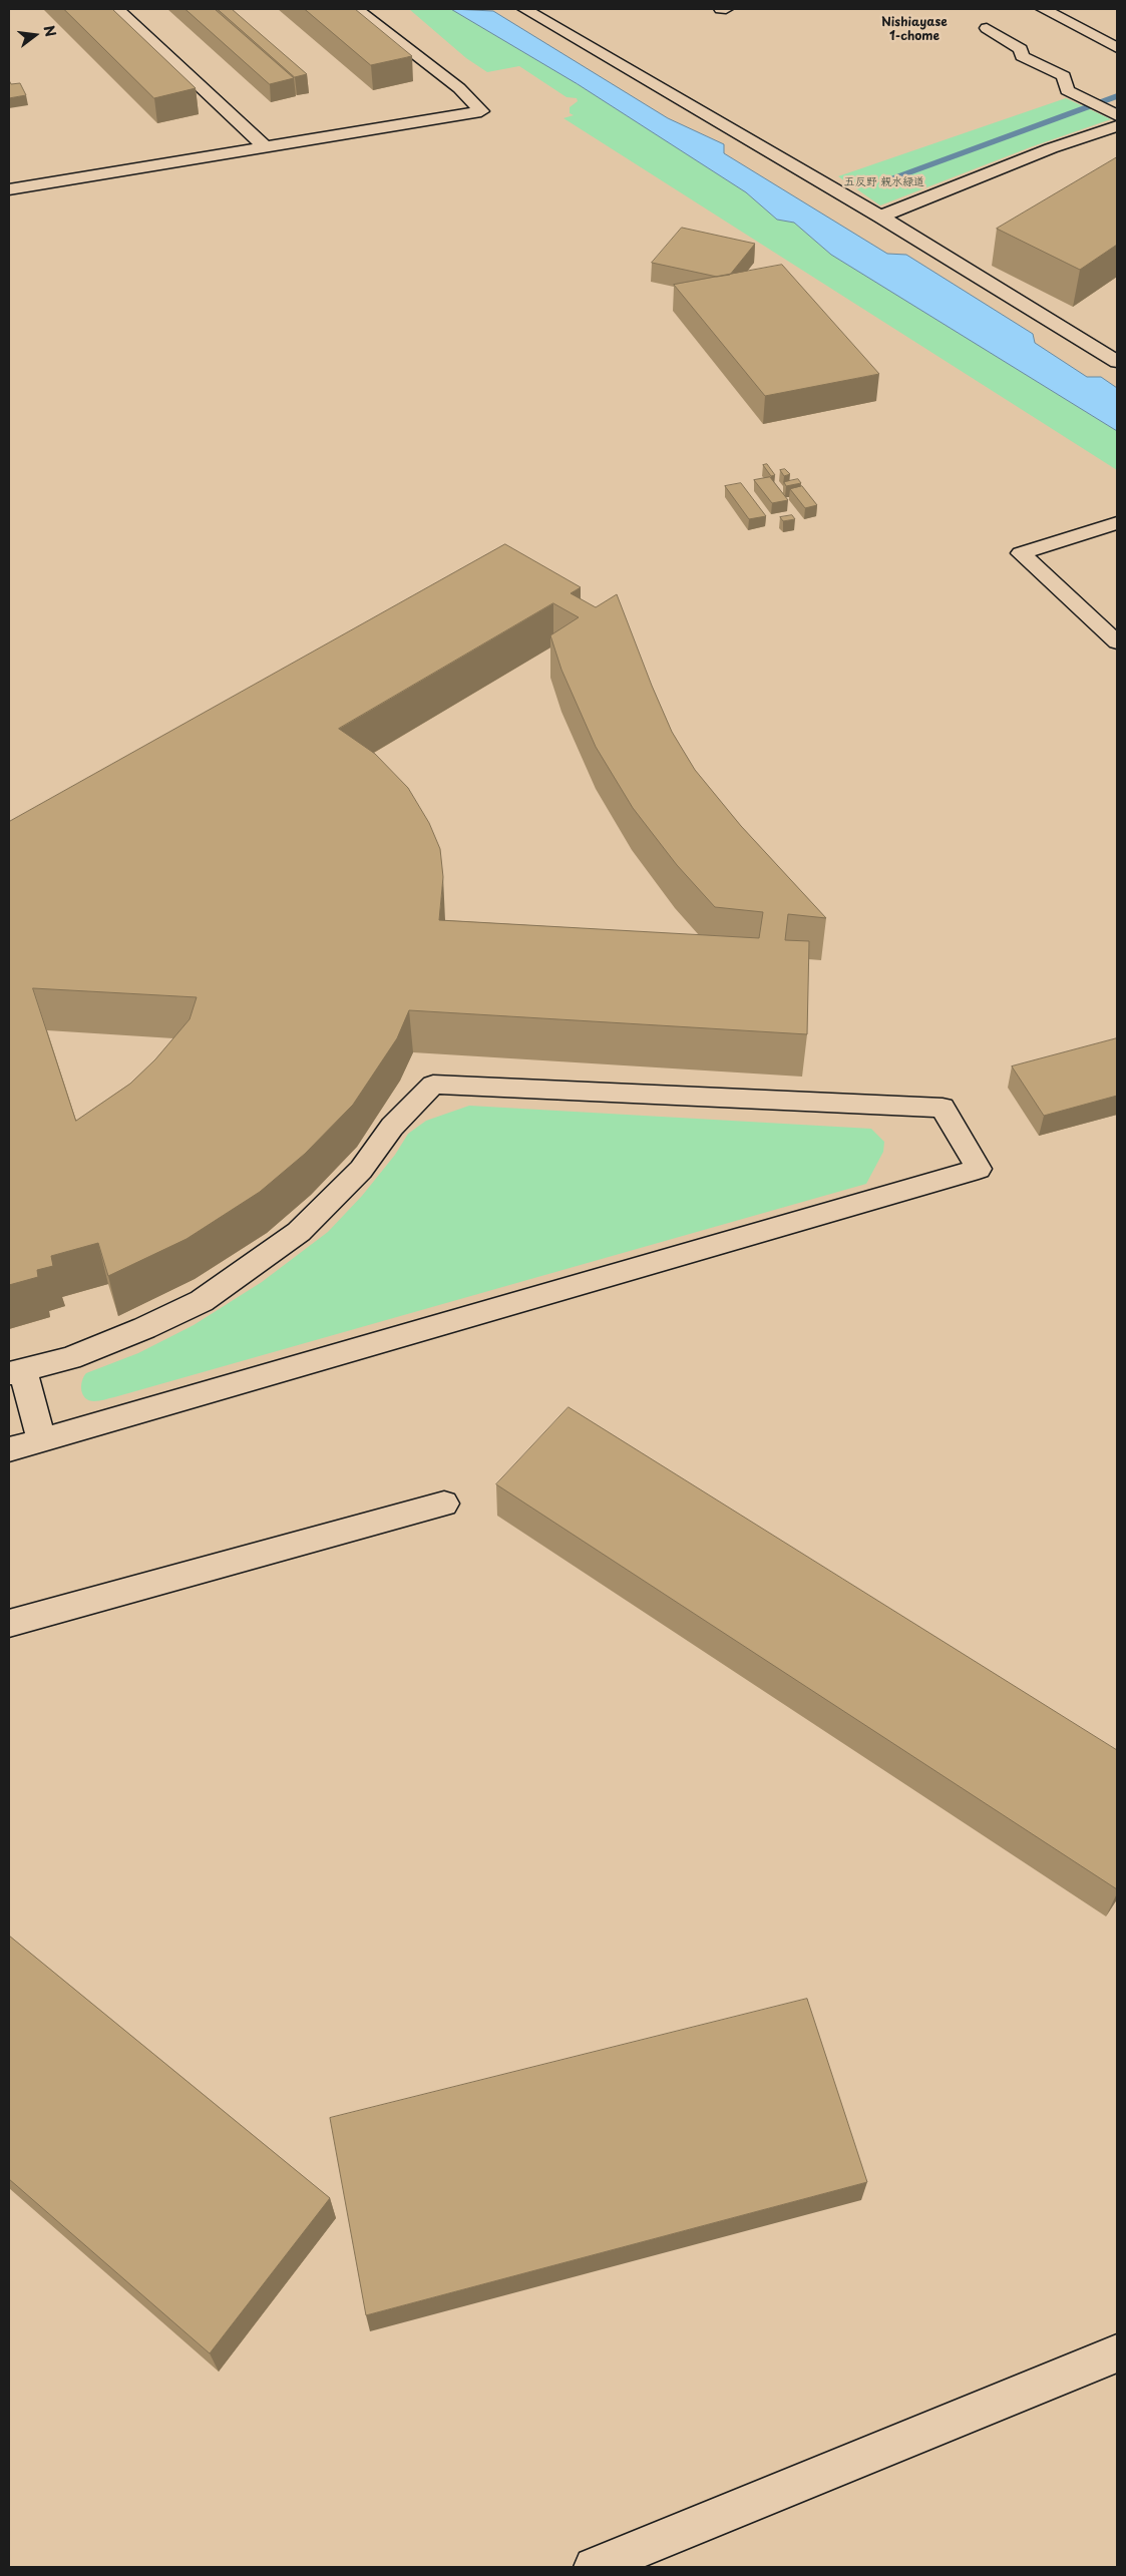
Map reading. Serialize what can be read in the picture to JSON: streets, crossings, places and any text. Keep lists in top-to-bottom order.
{
  "districts": ["Nishiayase 1-chome"],
  "parks": ["五反野 親水緑道"],
  "north": "right"
}
